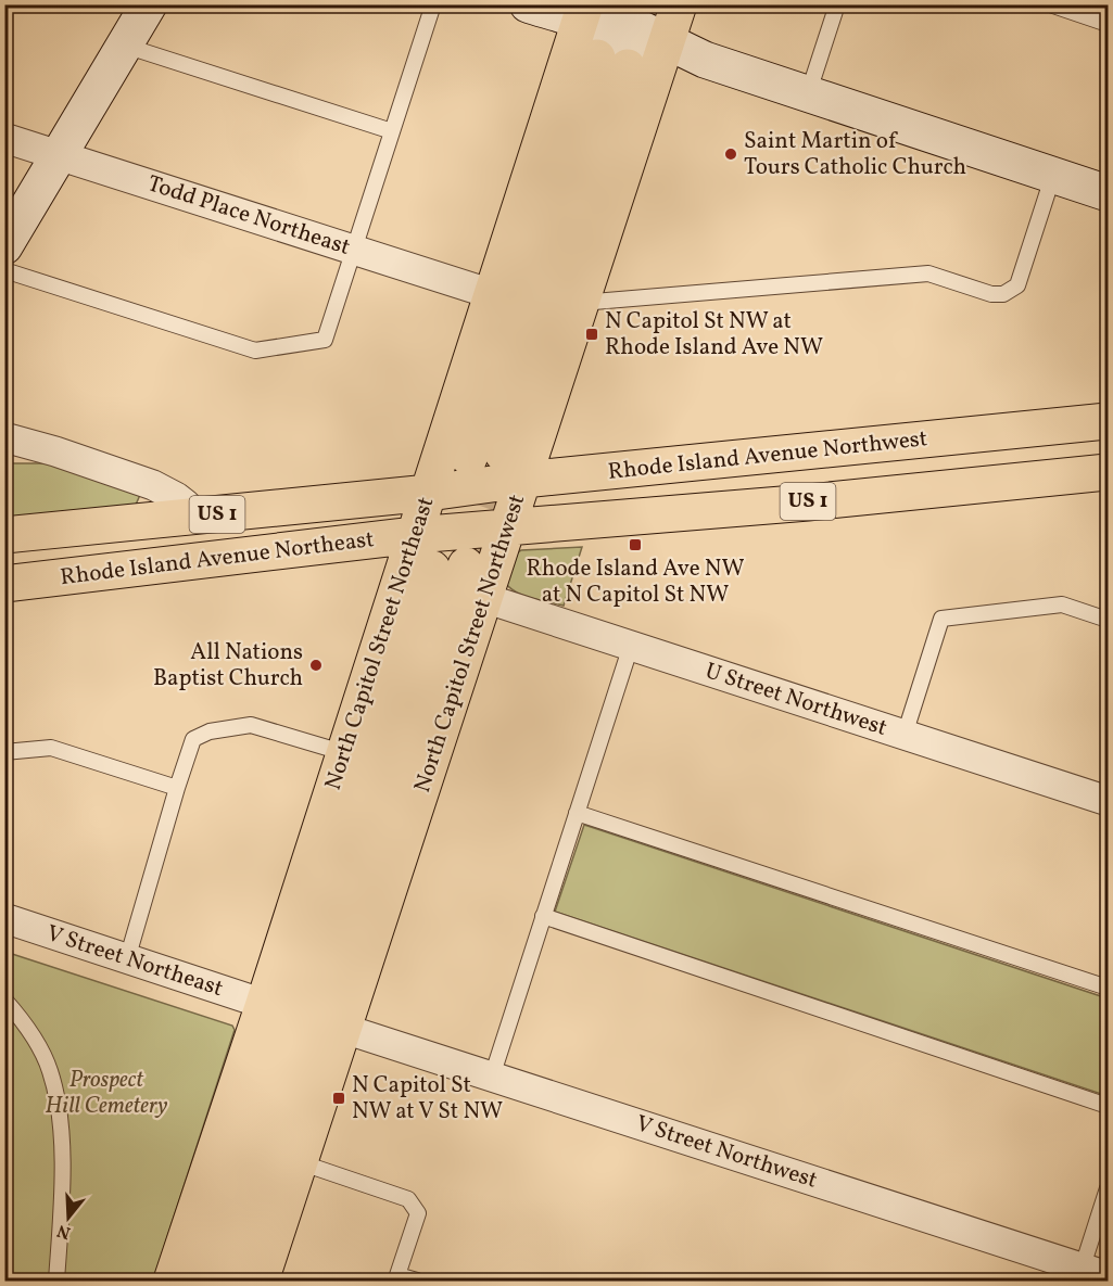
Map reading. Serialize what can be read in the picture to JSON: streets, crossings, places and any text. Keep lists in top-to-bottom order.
{
  "streets": {
    "main road": [
      "Rhode Island Avenue Northwest",
      "US 1",
      "Rhode Island Avenue Northeast",
      "North Capitol Street Northeast",
      "North Capitol Street Northwest"
    ],
    "street": [
      "Todd Place Northeast",
      "U Street Northwest",
      "V Street Northeast",
      "V Street Northwest"
    ]
  },
  "crossings": [
    ["Todd Place Northeast", "North Capitol Street Northeast"],
    ["Rhode Island Avenue Northwest", "Rhode Island Avenue Northeast"],
    ["Rhode Island Avenue Northwest", "North Capitol Street Northeast"],
    ["Rhode Island Avenue Northwest", "North Capitol Street Northwest"],
    ["Rhode Island Avenue Northeast", "North Capitol Street Northeast"],
    ["Rhode Island Avenue Northeast", "North Capitol Street Northwest"],
    ["North Capitol Street Northeast", "North Capitol Street Northwest"],
    ["North Capitol Street Northeast", "V Street Northeast"],
    ["North Capitol Street Northwest", "U Street Northwest"],
    ["North Capitol Street Northwest", "V Street Northwest"]
  ],
  "parks": ["Prospect Hill Cemetery"],
  "places": {
    "other": ["Saint Martin of Tours Catholic Church", "All Nations Baptist Church"],
    "transit": ["N Capitol St NW at Rhode Island Ave NW", "Rhode Island Ave NW at N Capitol St NW", "N Capitol St NW at V St NW"]
  },
  "north": "bottom"
}
